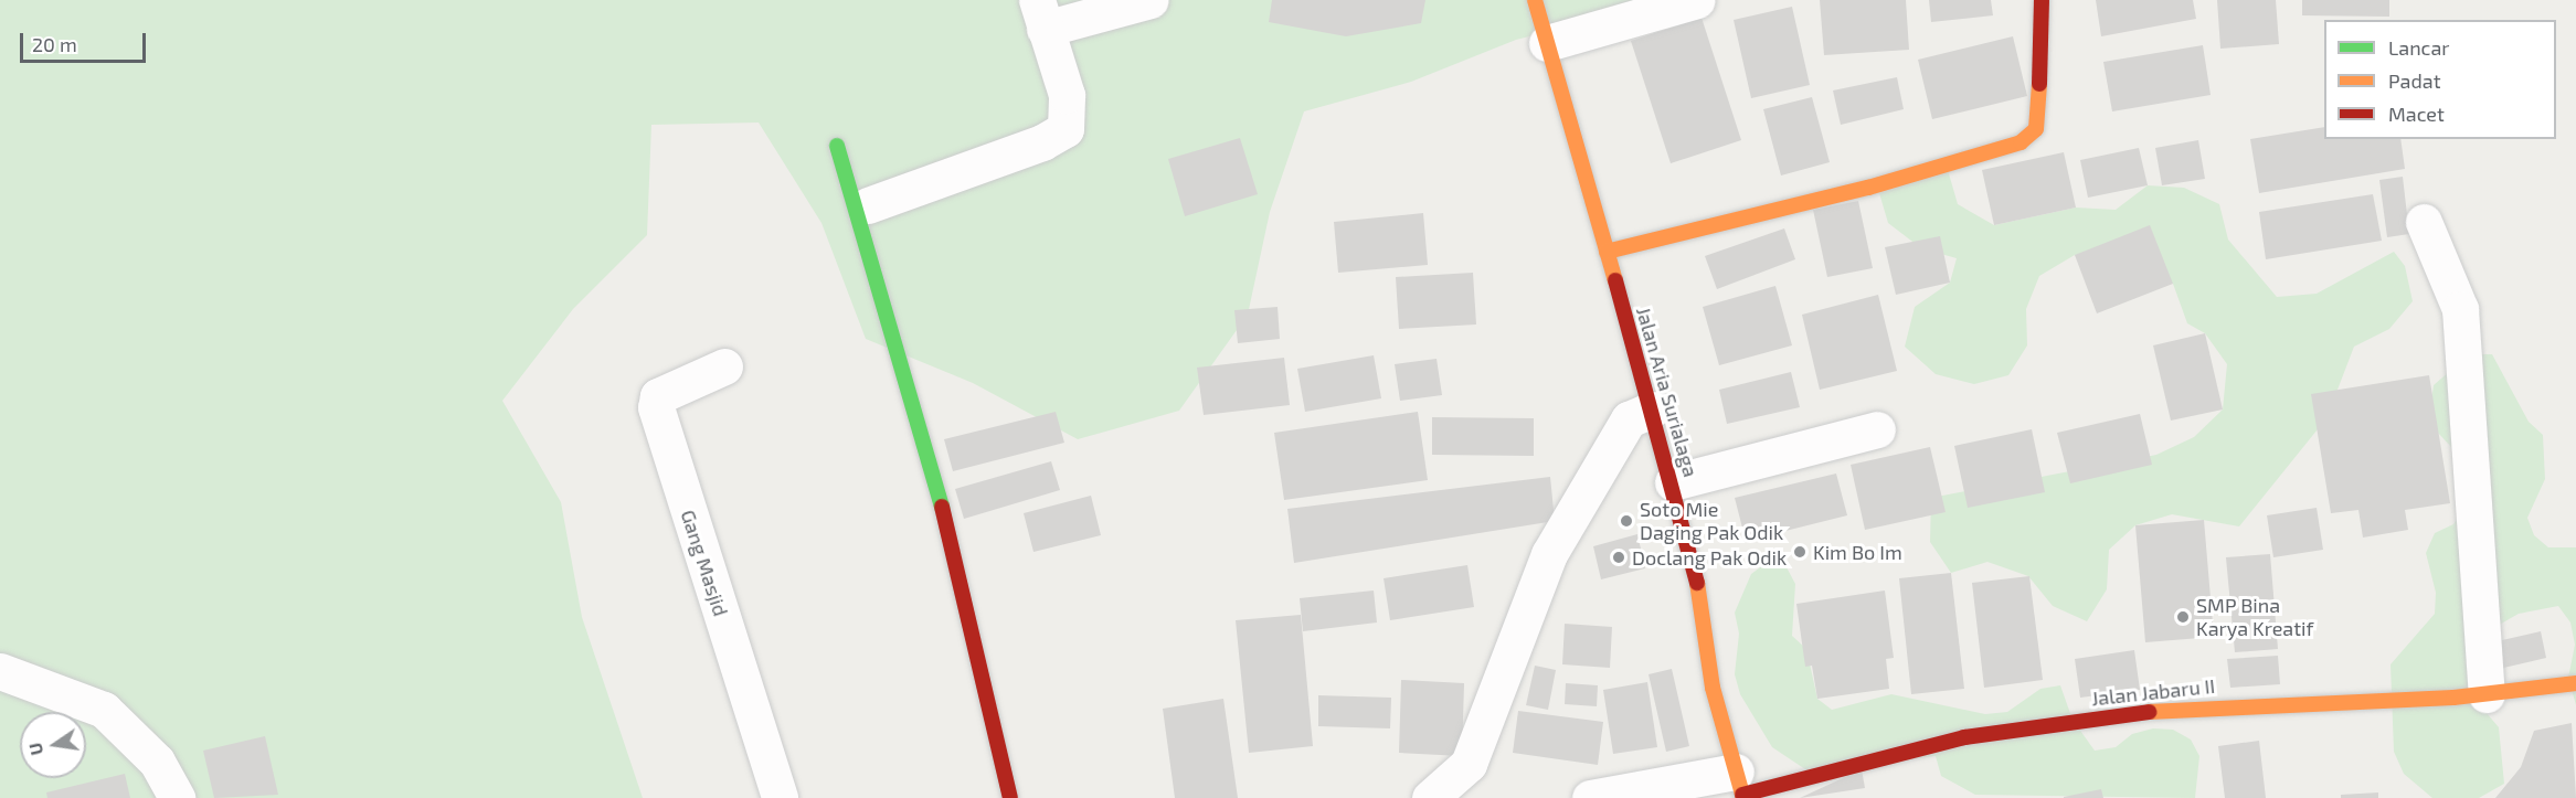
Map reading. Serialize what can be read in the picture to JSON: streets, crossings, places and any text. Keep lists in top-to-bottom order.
{
  "streets": {
    "street": ["Jalan Aria Surialaga", "Gang Masjid", "Jalan Jabaru II"]
  },
  "crossings": [
    ["Jalan Aria Surialaga", "Jalan Jabaru II"]
  ],
  "places": [
    "Soto Mie Daging Pak Odik",
    "Kim Bo Im",
    "Doclang Pak Odik",
    "SMP Bina Karya Kreatif"
  ],
  "legend": ["Lancar", "Padat", "Macet"],
  "scale_bar": "20 m",
  "north": "left"
}
